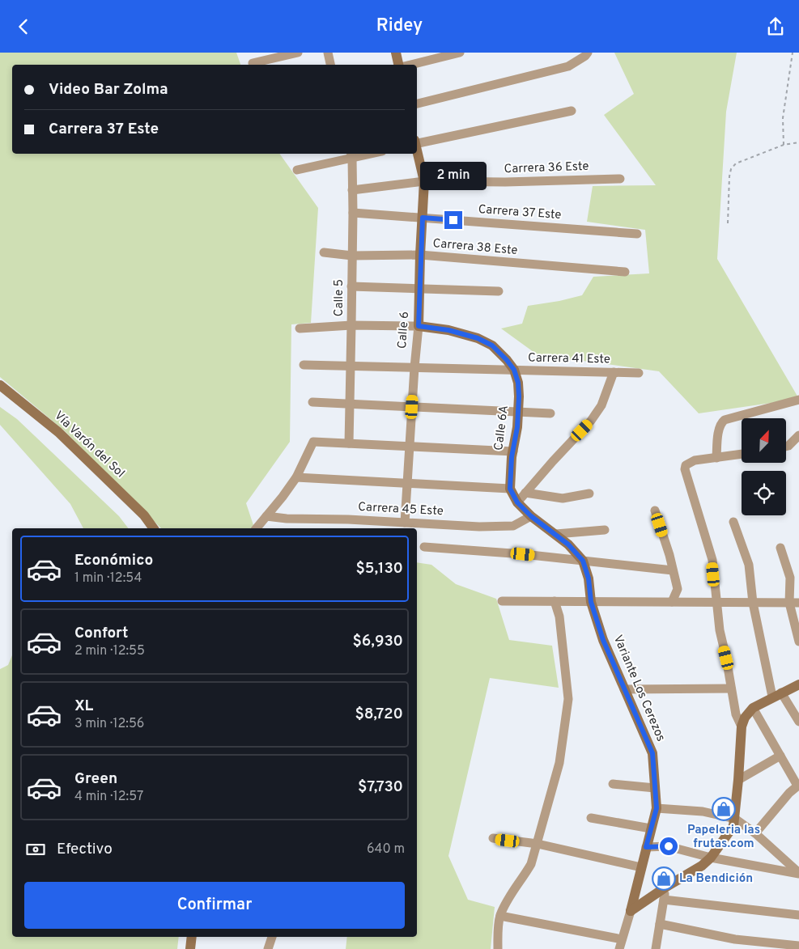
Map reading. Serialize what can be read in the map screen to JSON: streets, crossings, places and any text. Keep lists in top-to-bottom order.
{
  "streets": {
    "street": [
      "Carrera 36 Este",
      "Carrera 37 Este",
      "Carrera 38 Este",
      "Calle 5",
      "Calle 6",
      "Carrera 41 Este",
      "Calle 6A",
      "Vía Varón del Sol",
      "Carrera 45 Este",
      "Variante Los Cerezos"
    ]
  },
  "crossings": [
    ["Carrera 36 Este", "Calle 5"],
    ["Carrera 36 Este", "Calle 6"],
    ["Carrera 37 Este", "Calle 5"],
    ["Carrera 37 Este", "Calle 6"],
    ["Carrera 38 Este", "Calle 5"],
    ["Carrera 38 Este", "Calle 6"],
    ["Calle 5", "Carrera 41 Este"],
    ["Calle 6", "Carrera 41 Este"],
    ["Calle 6", "Carrera 45 Este"],
    ["Carrera 41 Este", "Calle 6A"],
    ["Calle 6A", "Variante Los Cerezos"],
    ["Carrera 45 Este", "Variante Los Cerezos"]
  ],
  "places": {
    "shop": ["Papeleria las frutas.com", "La Bendición"]
  },
  "north": "top right",
  "page": {
    "header": "Ridey",
    "banner": ["Video Bar Zolma", "Carrera 37 Este"],
    "bubble": "2 min",
    "list": [
      {
        "name": "Económico",
        "note": "1 min · 12:54",
        "value": "$5,130"
      },
      {
        "name": "Confort",
        "note": "2 min · 12:55",
        "value": "$6,930"
      },
      {
        "name": "XL",
        "note": "3 min · 12:56",
        "value": "$8,720"
      },
      {
        "name": "Green",
        "note": "4 min · 12:57",
        "value": "$7,730"
      }
    ],
    "pay": ["Efectivo", "640 m"],
    "buttons": "Confirmar"
  }
}
